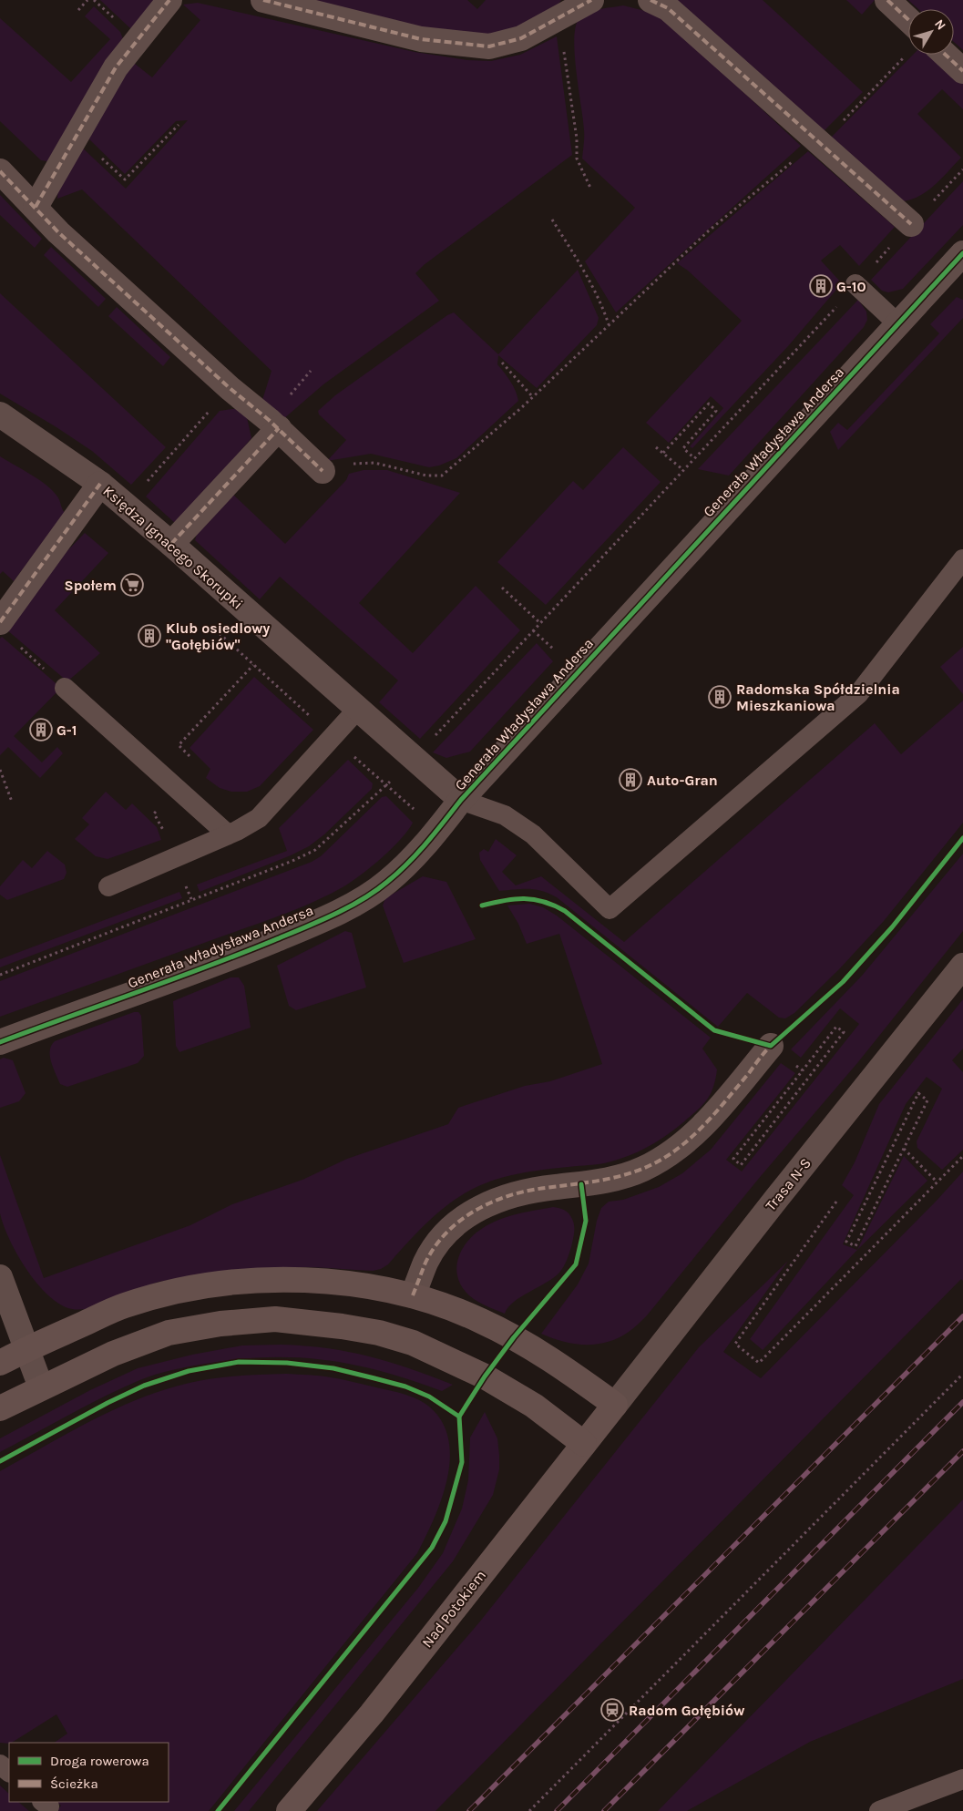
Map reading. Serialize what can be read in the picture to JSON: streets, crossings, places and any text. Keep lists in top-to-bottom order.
{
  "streets": {
    "main road": ["Nad Potokiem"],
    "street": ["Generała Władysława Andersa", "Księdza Ignacego Skorupki", "Trasa N-S"]
  },
  "crossings": [
    ["Generała Władysława Andersa", "Księdza Ignacego Skorupki"],
    ["Trasa N-S", "Nad Potokiem"]
  ],
  "places": {
    "building": [
      "G-10",
      "Klub osiedlowy \"Gołębiów\"",
      "Radomska Spółdzielnia Mieszkaniowa",
      "G-1",
      "Auto-Gran"
    ],
    "supermarket": ["Społem"],
    "station": ["Radom Gołębiów"]
  },
  "legend": ["Droga rowerowa", "Ścieżka"],
  "north": "top right"
}
